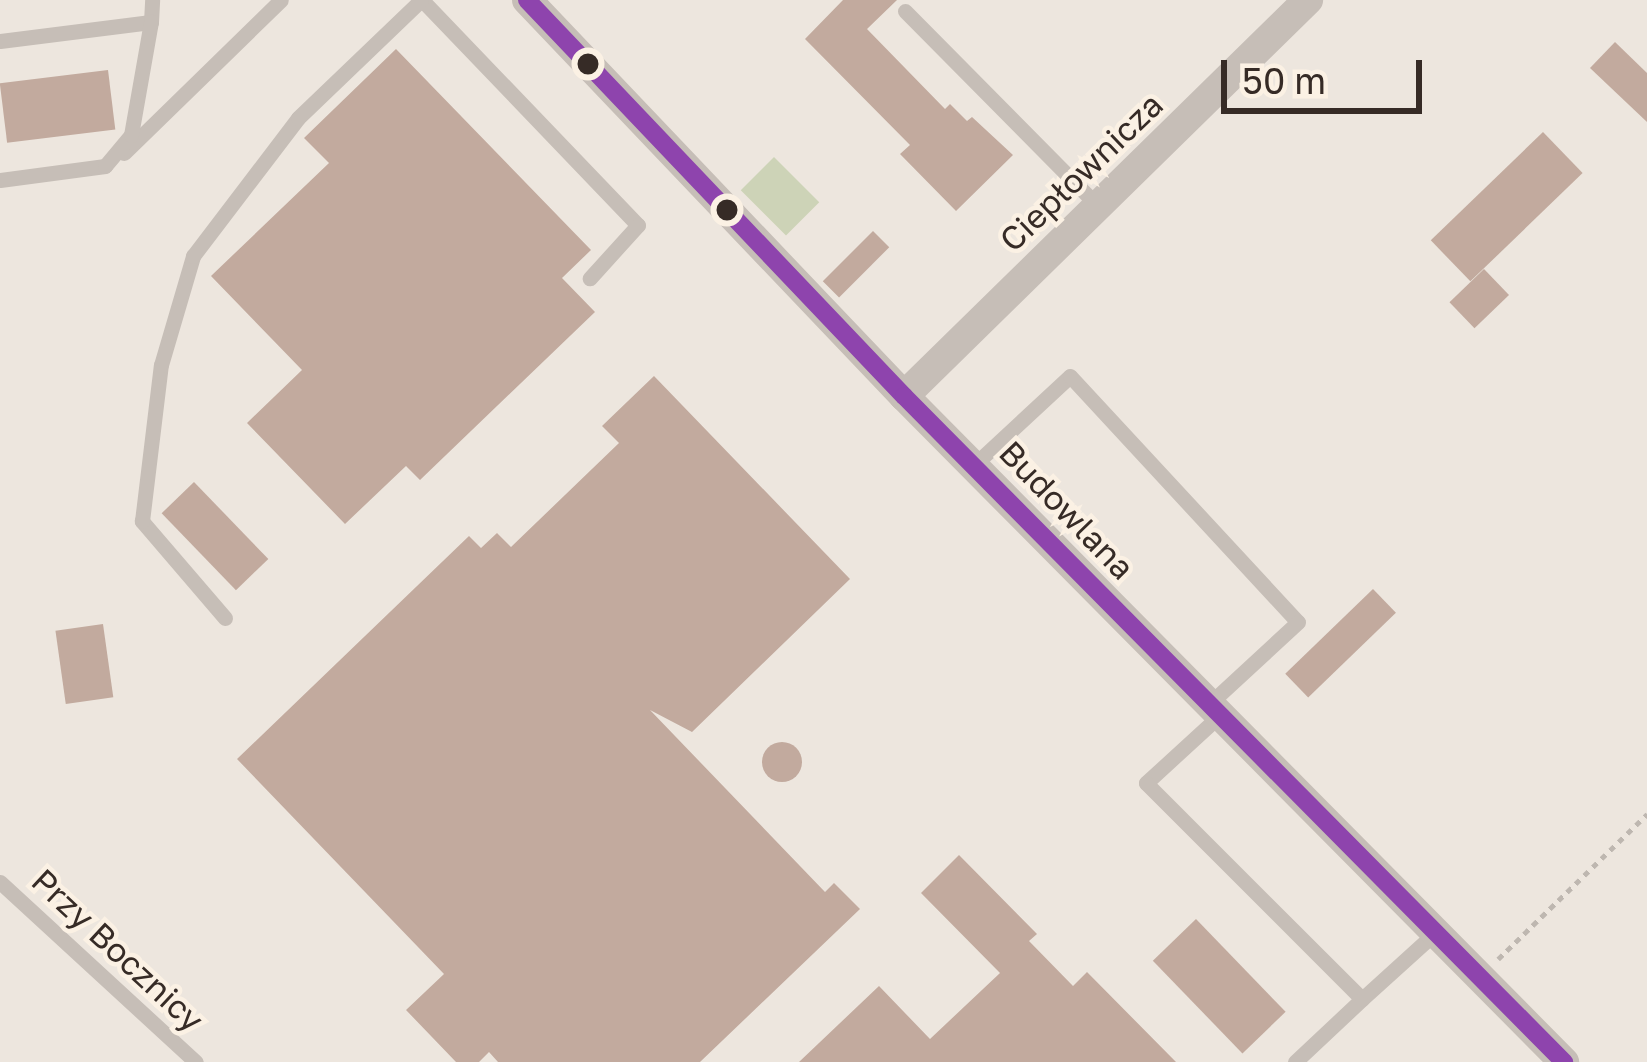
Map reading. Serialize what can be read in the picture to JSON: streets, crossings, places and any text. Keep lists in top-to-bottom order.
{
  "streets": {
    "street": ["Ciepłownicza", "Budowlana"],
    "lane": ["Przy Bocznicy"]
  },
  "crossings": [
    ["Ciepłownicza", "Budowlana"]
  ],
  "scale_bar": "50 m"
}
